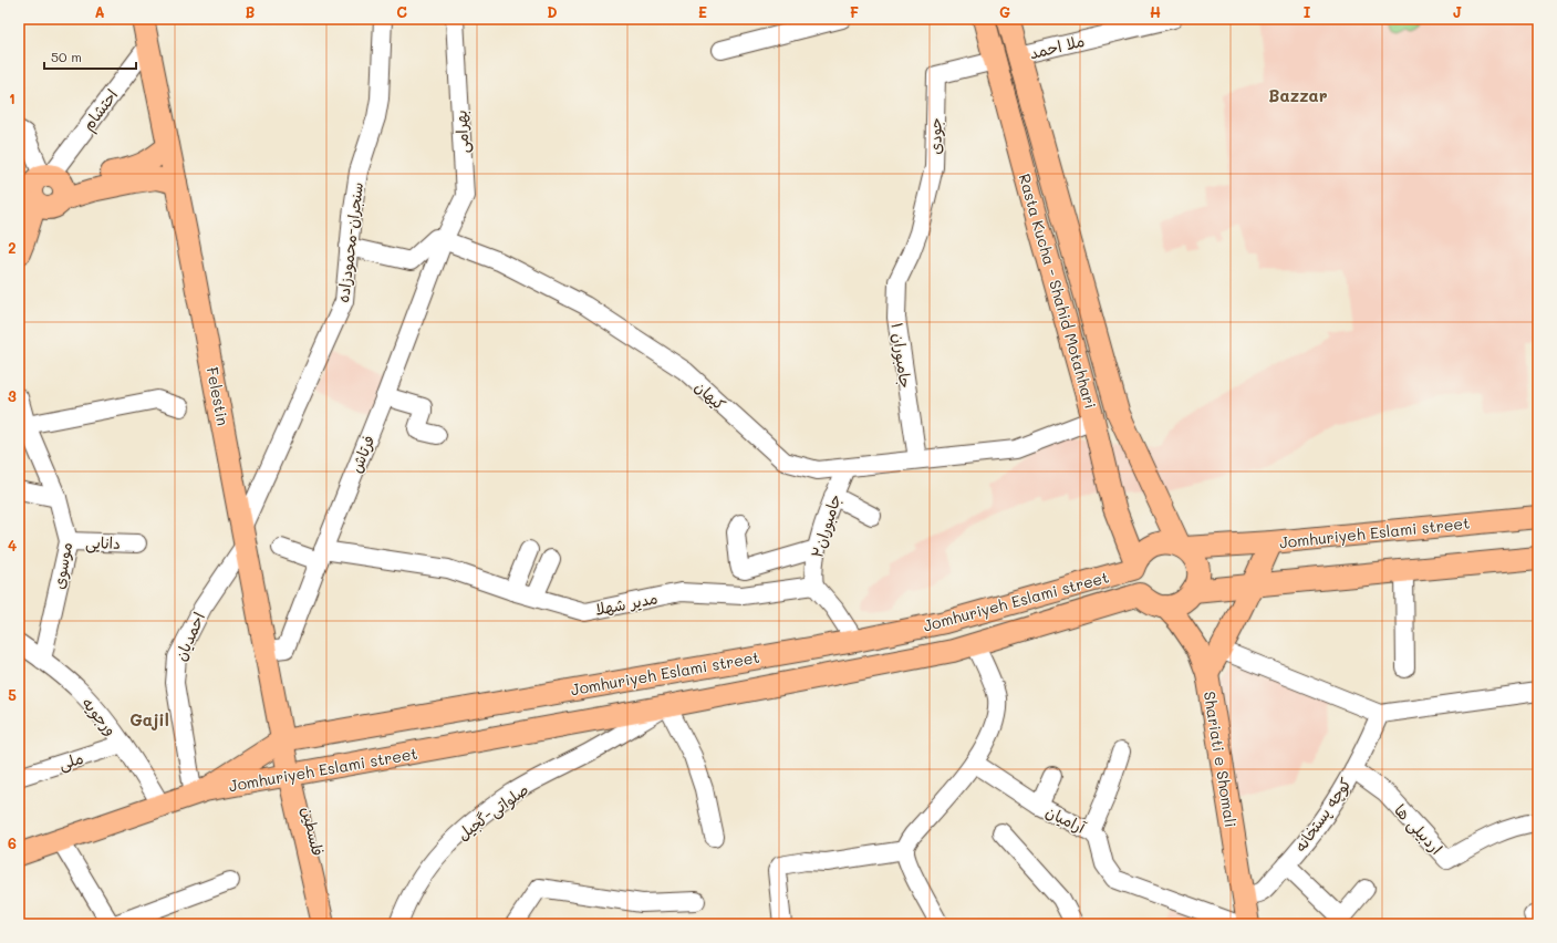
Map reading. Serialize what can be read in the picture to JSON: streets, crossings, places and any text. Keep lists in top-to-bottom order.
{
  "streets": {
    "main road": [
      "Rasta Kucha - Shahid Motahhari",
      "Felestin",
      "Jomhuriyeh Eslami street",
      "Shariati e Shomali",
      "فلسطین"
    ],
    "street": [
      "ملا احمد",
      "احتشام",
      "بهرامی",
      "جودی",
      "سنجران-محمودزاده",
      "جامبوران ۱",
      "کیهان",
      "فرتاش",
      "جامبوران۲",
      "دانایی",
      "موسوی",
      "مدیر شهلا",
      "احمدیان",
      "ورجویه",
      "ملی",
      "صلواتی-گجیل",
      "کوچه پستخانه",
      "آرامیان",
      "اردبیلی ها"
    ]
  },
  "crossings": [
    ["ملا احمد", "Rasta Kucha - Shahid Motahhari"],
    ["احتشام", "Felestin"],
    ["بهرامی", "کیهان"],
    ["بهرامی", "فرتاش"],
    ["جودی", "Rasta Kucha - Shahid Motahhari"],
    ["جودی", "جامبوران ۱"],
    ["سنجران-محمودزاده", "Felestin"],
    ["سنجران-محمودزاده", "احمدیان"],
    ["Rasta Kucha - Shahid Motahhari", "کیهان"],
    ["Rasta Kucha - Shahid Motahhari", "Jomhuriyeh Eslami street"],
    ["جامبوران ۱", "کیهان"],
    ["کیهان", "فرتاش"],
    ["کیهان", "جامبوران۲"],
    ["Felestin", "فرتاش"],
    ["Felestin", "Jomhuriyeh Eslami street"],
    ["Felestin", "احمدیان"],
    ["Felestin", "فلسطین"],
    ["فرتاش", "مدیر شهلا"],
    ["جامبوران۲", "مدیر شهلا"],
    ["Jomhuriyeh Eslami street", "احمدیان"],
    ["Jomhuriyeh Eslami street", "ورجویه"],
    ["Jomhuriyeh Eslami street", "Shariati e Shomali"],
    ["Jomhuriyeh Eslami street", "صلواتی-گجیل"],
    ["Jomhuriyeh Eslami street", "فلسطین"],
    ["دانایی", "موسوی"],
    ["موسوی", "ورجویه"],
    ["ورجویه", "ملی"],
    ["Shariati e Shomali", "کوچه پستخانه"],
    ["کوچه پستخانه", "اردبیلی ها"]
  ],
  "districts": ["Bazzar", "Gajil"],
  "scale_bar": "50 m",
  "grid": {
    "columns": [
      "A",
      "B",
      "C",
      "D",
      "E",
      "F",
      "G",
      "H",
      "I",
      "J"
    ],
    "rows": [
      "1",
      "2",
      "3",
      "4",
      "5",
      "6"
    ]
  }
}
